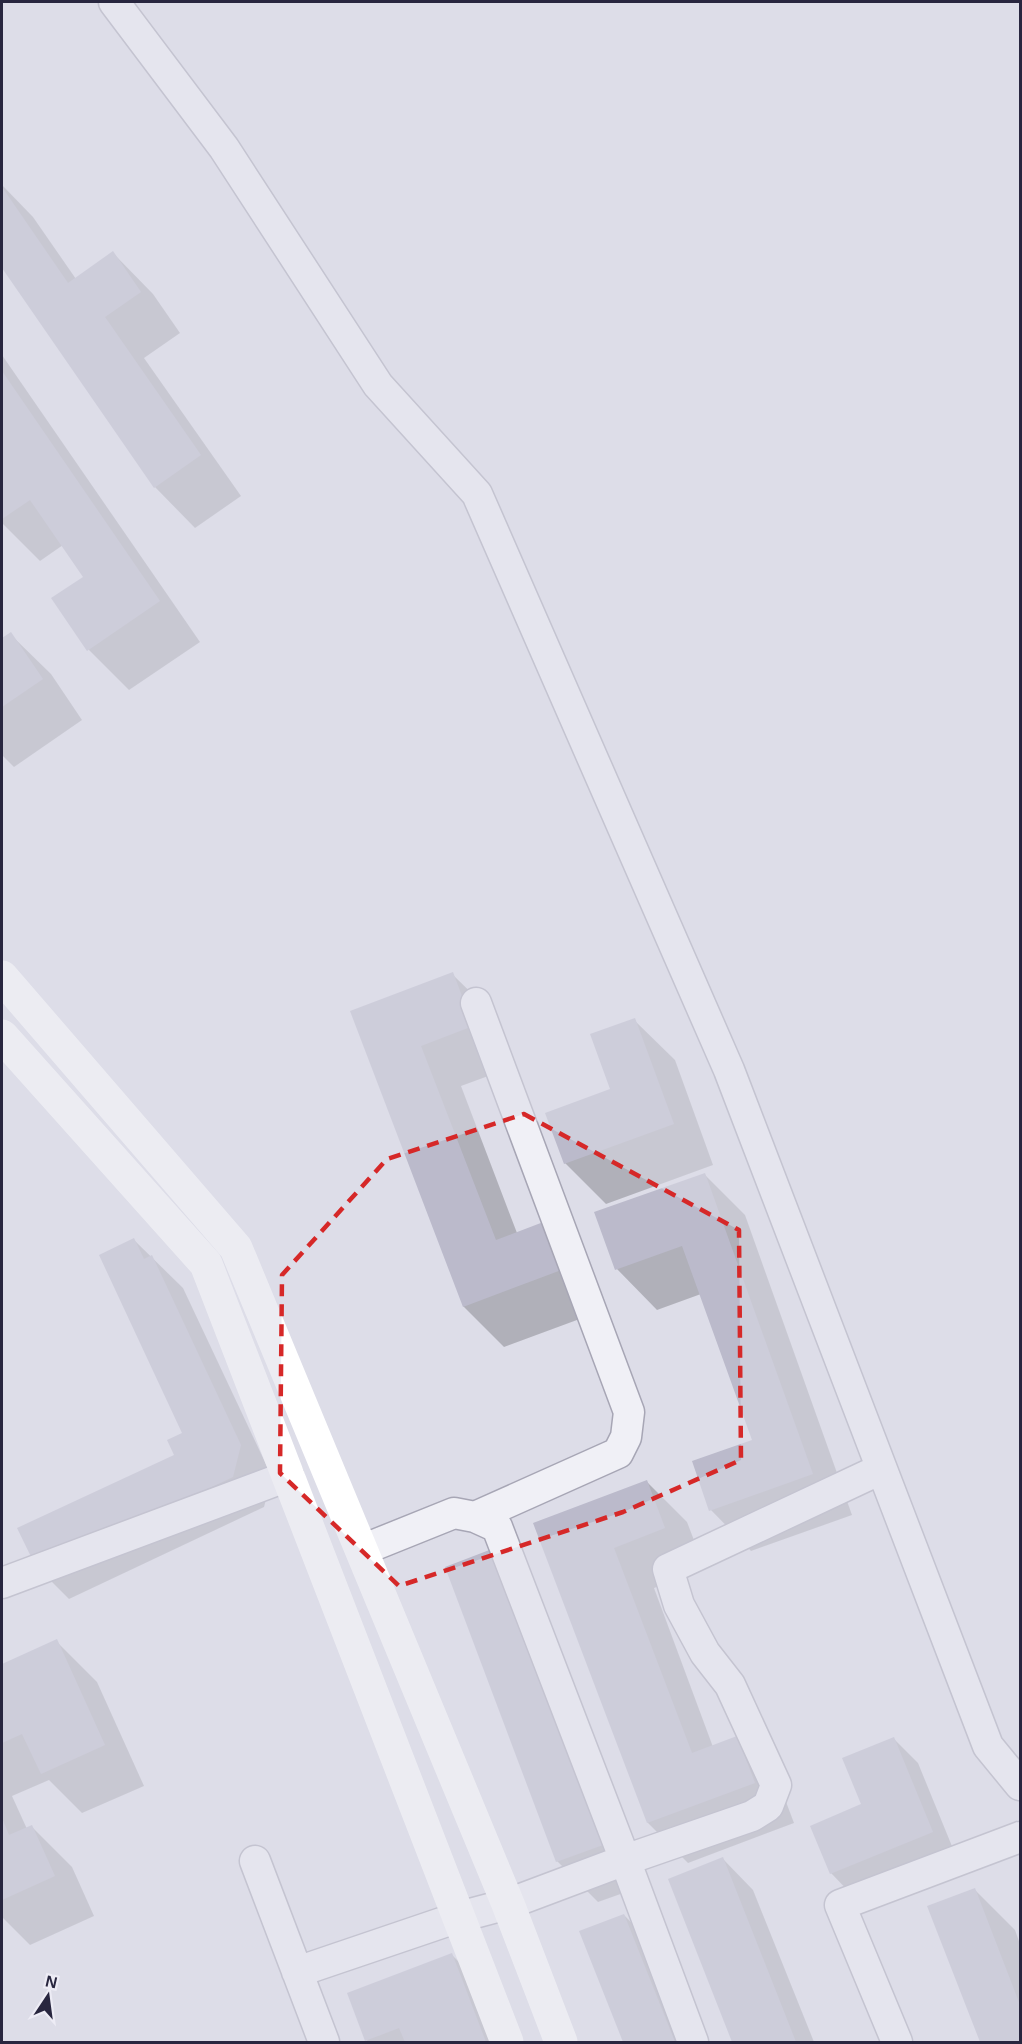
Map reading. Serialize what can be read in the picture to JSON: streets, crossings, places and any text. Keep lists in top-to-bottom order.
{
  "north": "top"
}
